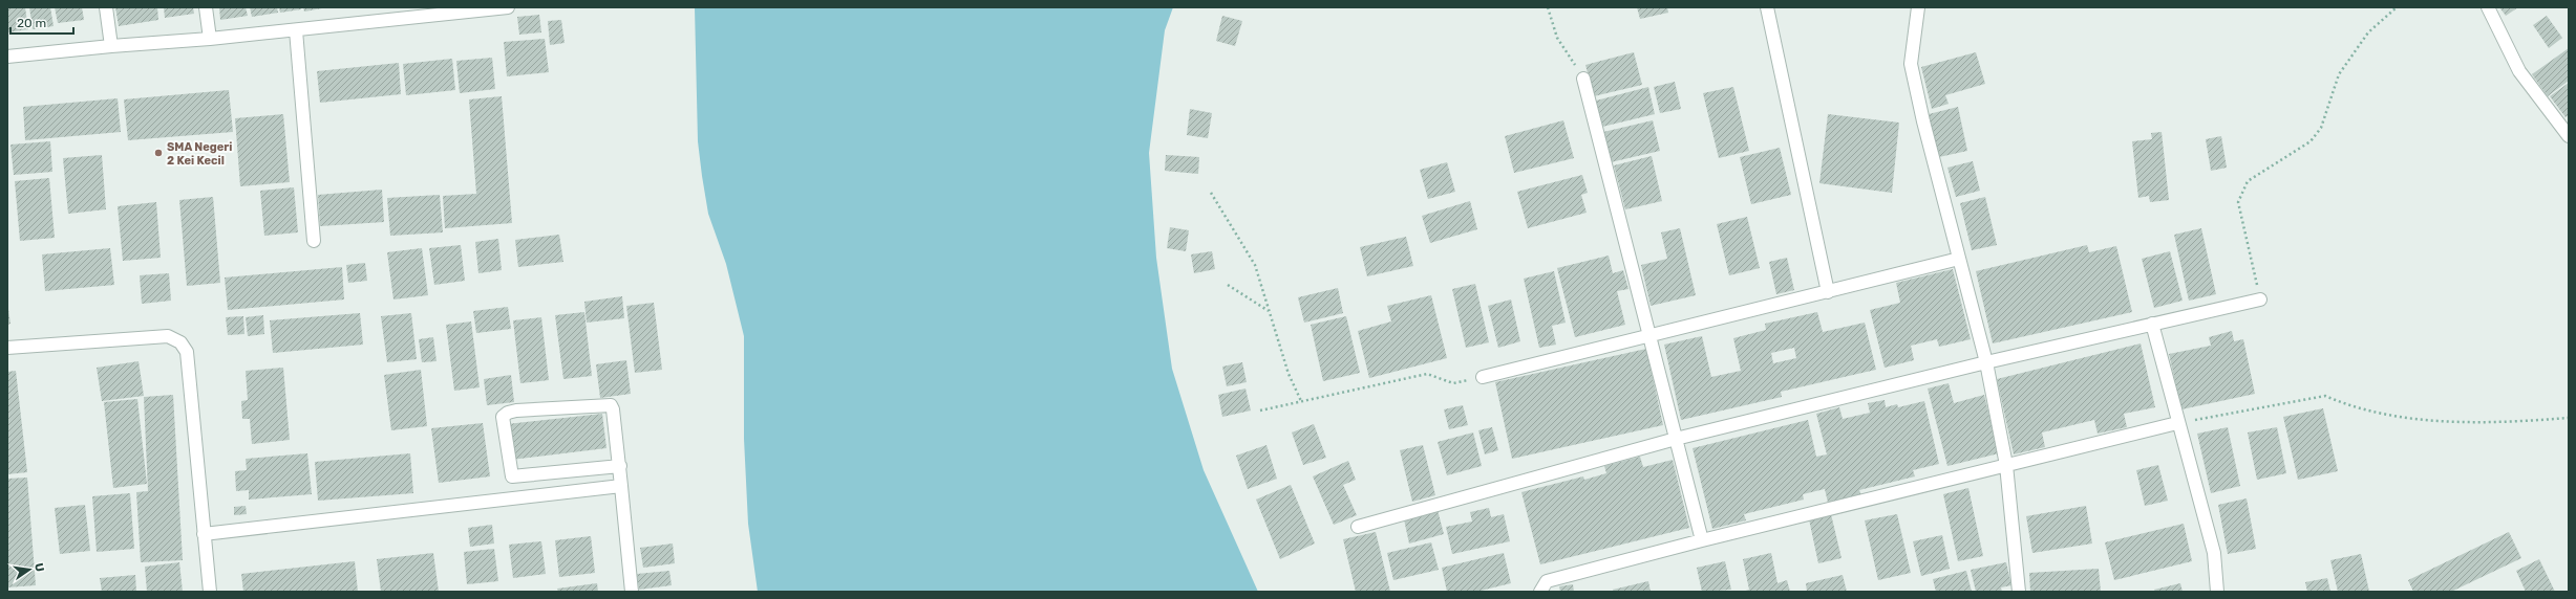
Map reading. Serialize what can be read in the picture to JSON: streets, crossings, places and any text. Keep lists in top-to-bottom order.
{
  "places": ["SMA Negeri 2 Kei Kecil"],
  "scale_bar": "20 m",
  "north": "right"
}
